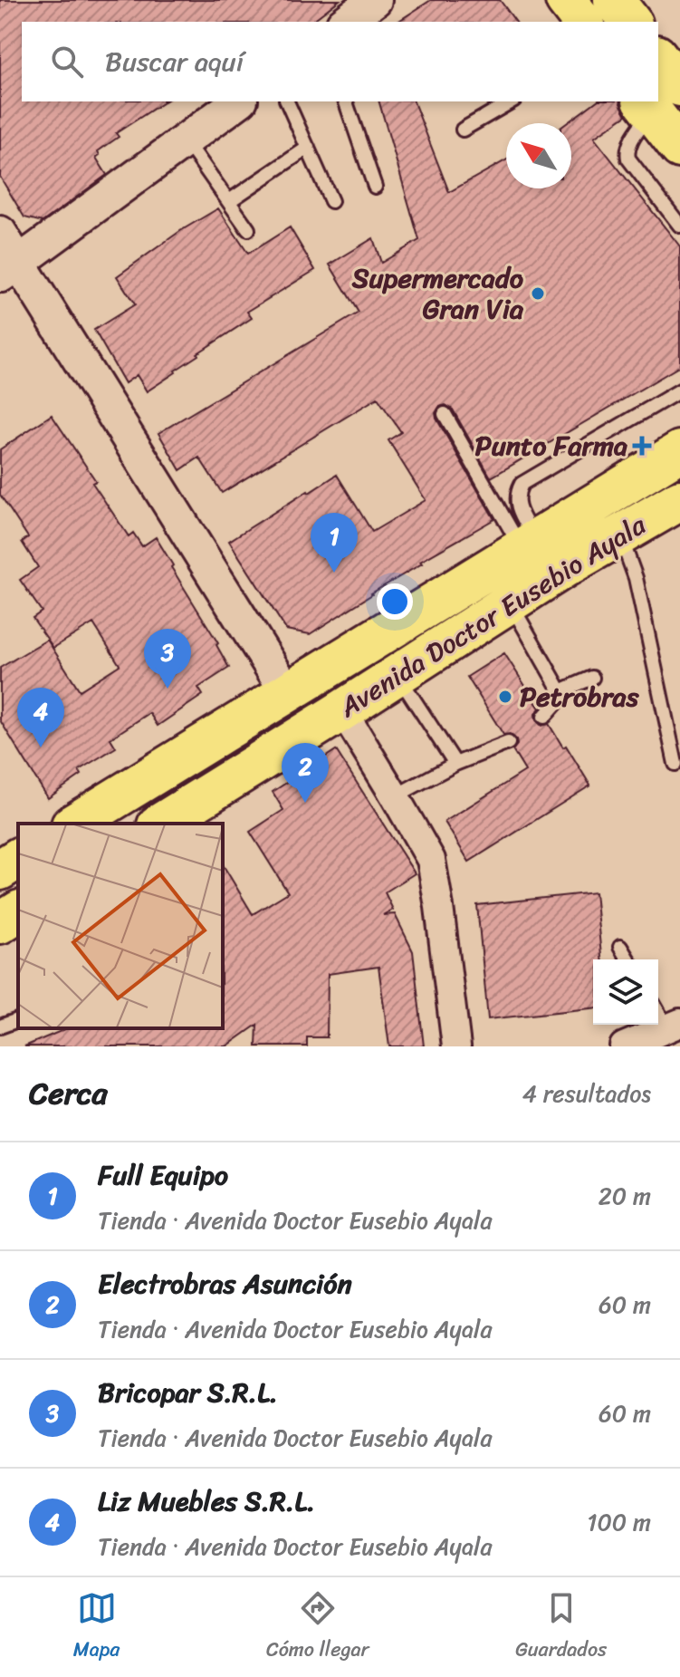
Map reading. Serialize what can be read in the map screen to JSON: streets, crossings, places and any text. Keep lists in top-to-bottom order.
{
  "streets": {
    "main road": ["Avenida Doctor Eusebio Ayala"]
  },
  "places": {
    "other": ["Supermercado Gran Via", "Petrobras"],
    "health": ["Punto Farma"]
  },
  "north": "top left",
  "page": {
    "search": "Buscar aquí",
    "pins": [
      "1",
      "3",
      "4",
      "2"
    ],
    "heading": ["Cerca", "4 resultados"],
    "list": [
      {
        "mark": "1",
        "name": "Full Equipo",
        "note": "Tienda · Avenida Doctor Eusebio Ayala",
        "value": "20 m"
      },
      {
        "mark": "2",
        "name": "Electrobras Asunción",
        "note": "Tienda · Avenida Doctor Eusebio Ayala",
        "value": "60 m"
      },
      {
        "mark": "3",
        "name": "Bricopar S.R.L.",
        "note": "Tienda · Avenida Doctor Eusebio Ayala",
        "value": "60 m"
      },
      {
        "mark": "4",
        "name": "Liz Muebles S.R.L.",
        "note": "Tienda · Avenida Doctor Eusebio Ayala",
        "value": "100 m"
      }
    ],
    "nav": ["Mapa", "Cómo llegar", "Guardados"]
  }
}
